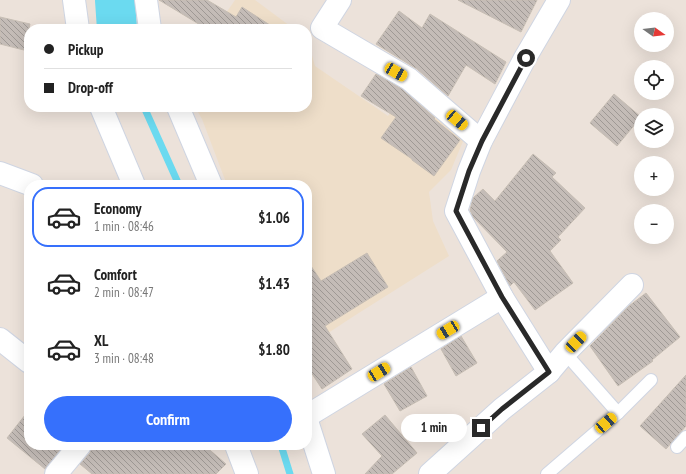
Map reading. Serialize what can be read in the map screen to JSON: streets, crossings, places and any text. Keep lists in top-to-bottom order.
{
  "north": "right",
  "page": {
    "map_buttons": ["+", "−"],
    "banner": ["Pickup", "Drop-off"],
    "list": [
      {
        "name": "Economy",
        "note": "1 min · 08:46",
        "value": "$1.06"
      },
      {
        "name": "Comfort",
        "note": "2 min · 08:47",
        "value": "$1.43"
      },
      {
        "name": "XL",
        "note": "3 min · 08:48",
        "value": "$1.80"
      }
    ],
    "buttons": "Confirm",
    "bubble": "1 min"
  }
}
